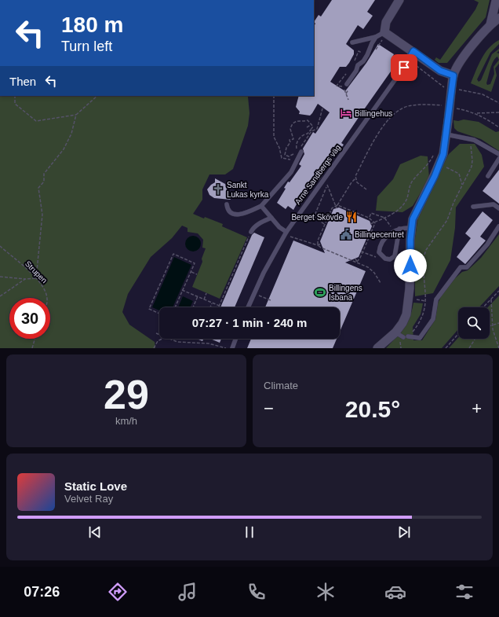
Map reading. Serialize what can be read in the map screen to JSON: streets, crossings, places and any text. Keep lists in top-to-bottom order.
{
  "streets": {
    "lane": ["Arne Sandbergs väg"],
    "path": ["Strupen"]
  },
  "places": {
    "hotel": ["Billingehus"],
    "church": ["Sankt Lukas kyrka"],
    "restaurant": ["Berget Skövde"],
    "public building": ["Billingecentret"],
    "sports": ["Billingens Isbana"]
  },
  "page": {
    "turn": ["180 m", "Turn left"],
    "then": "Then",
    "limit": "30",
    "trip": "07:27 · 1 min · 240 m",
    "tile": [
      ["29", "km/h"],
      "Climate"
    ],
    "heat": ["−", "20.5°", "+"],
    "song": ["Static Love", "Velvet Ray"],
    "tabs": "07:26"
  }
}
